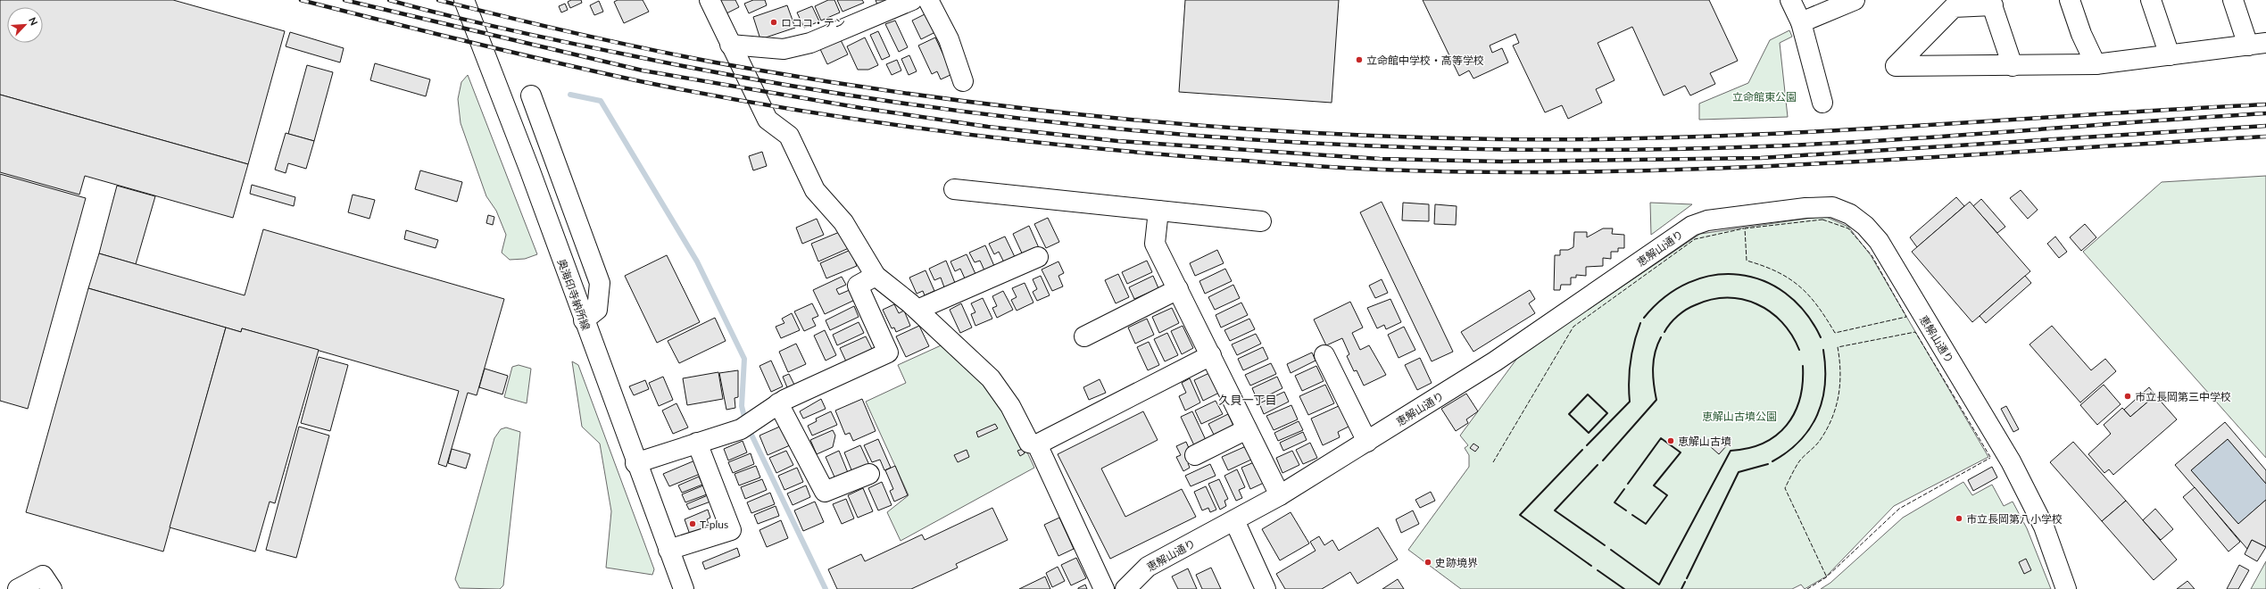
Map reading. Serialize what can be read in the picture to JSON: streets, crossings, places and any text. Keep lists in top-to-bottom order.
{
  "streets": {
    "street": ["恵解山通り", "奥海印寺納所線"]
  },
  "districts": ["久貝一丁目"],
  "parks": ["立命館東公園", "恵解山古墳公園"],
  "places": [
    "ロココ・テン",
    "立命館中学校・高等学校",
    "市立長岡第三中学校",
    "恵解山古墳",
    "市立長岡第八小学校",
    "T-plus",
    "史跡境界"
  ],
  "north": "top right"
}
